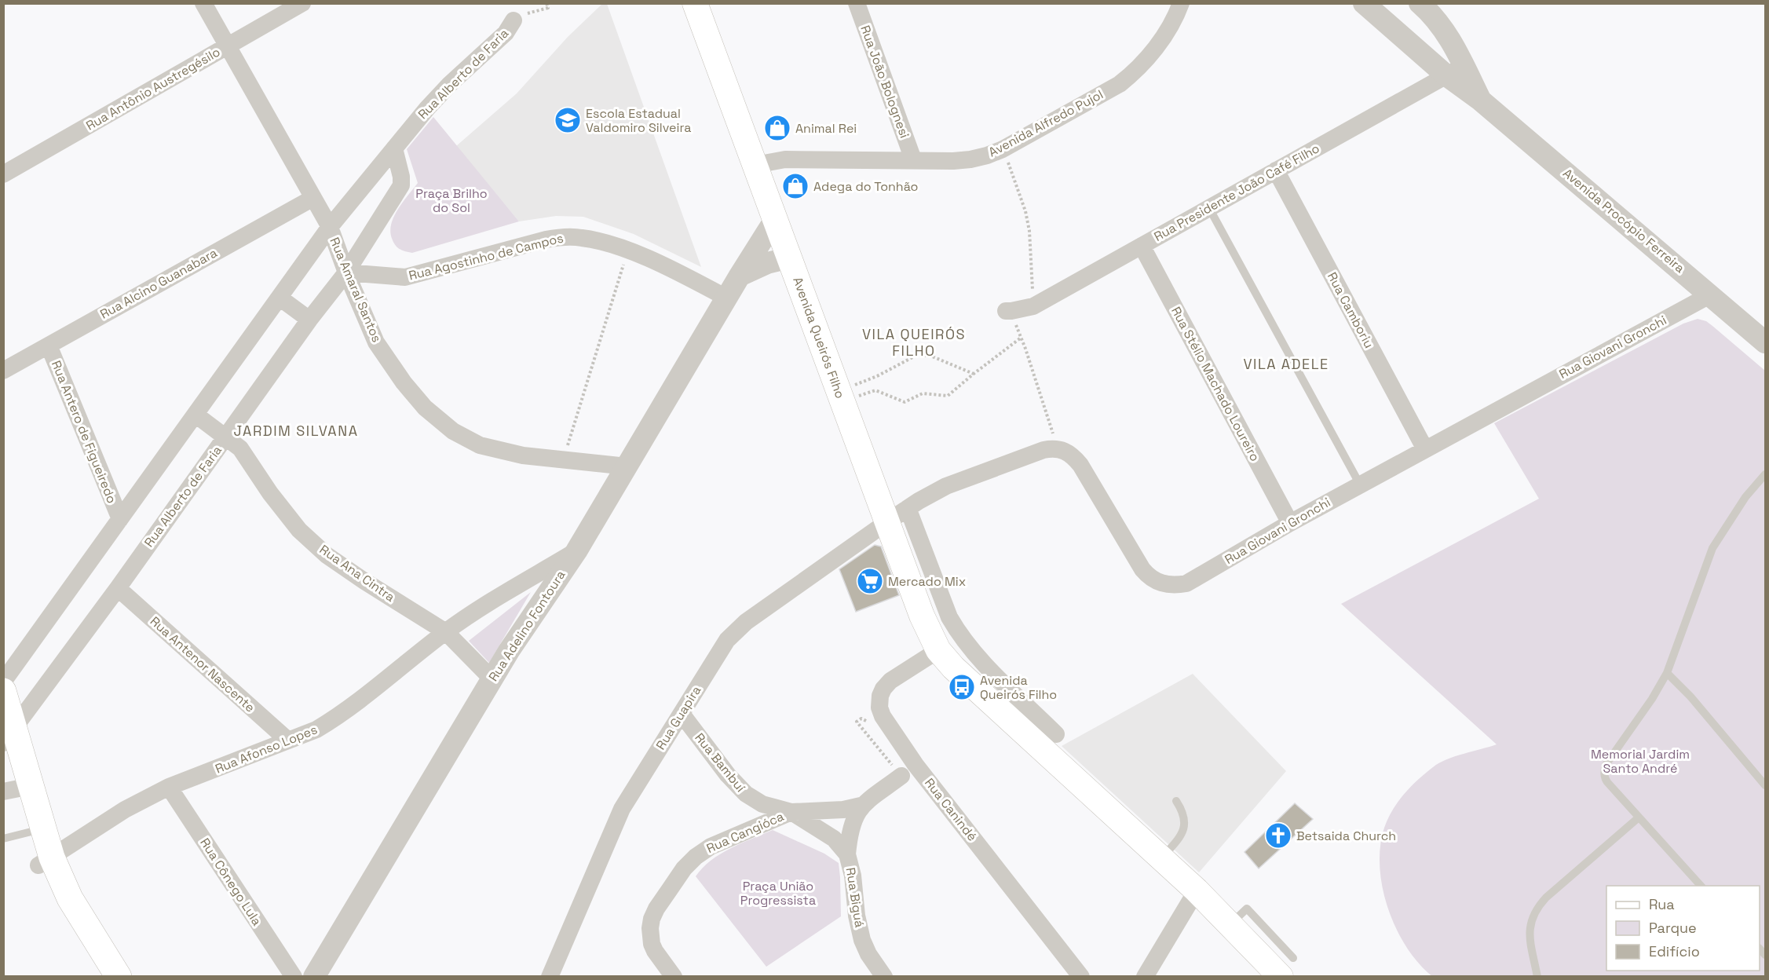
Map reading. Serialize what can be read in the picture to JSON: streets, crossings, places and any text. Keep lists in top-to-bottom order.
{
  "streets": {
    "main road": ["Avenida Queirós Filho"],
    "street": [
      "Rua Alberto de Faria",
      "Rua João Bolognesi",
      "Rua Antônio Austregésilo",
      "Avenida Alfredo Pujol",
      "Rua Presidente João Café Filho",
      "Avenida Procópio Ferreira",
      "Rua Agostinho de Campos",
      "Rua Alcino Guanabara",
      "Rua Amaral Santos",
      "Rua Camboriu",
      "Rua Giovani Gronchi",
      "Rua Stélio Machado Loureiro",
      "Rua Antero de Figueiredo",
      "Rua Ana Cintra",
      "Rua Adelino Fontoura",
      "Rua Antenor Nascente",
      "Rua Guapira",
      "Rua Afonso Lopes",
      "Rua Bambuí",
      "Rua Canindé",
      "Rua Cangióca",
      "Rua Cônego Lula",
      "Rua Biguá"
    ]
  },
  "crossings": [
    ["Rua Alberto de Faria", "Rua Agostinho de Campos"],
    ["Rua Alberto de Faria", "Rua Amaral Santos"],
    ["Rua Alberto de Faria", "Rua Antero de Figueiredo"],
    ["Rua Alberto de Faria", "Rua Ana Cintra"],
    ["Rua Alberto de Faria", "Rua Antenor Nascente"],
    ["Rua João Bolognesi", "Avenida Alfredo Pujol"],
    ["Rua Antônio Austregésilo", "Rua Amaral Santos"],
    ["Avenida Alfredo Pujol", "Avenida Queirós Filho"],
    ["Rua Presidente João Café Filho", "Avenida Procópio Ferreira"],
    ["Rua Presidente João Café Filho", "Rua Camboriu"],
    ["Rua Presidente João Café Filho", "Rua Stélio Machado Loureiro"],
    ["Avenida Procópio Ferreira", "Rua Giovani Gronchi"],
    ["Rua Agostinho de Campos", "Rua Amaral Santos"],
    ["Rua Agostinho de Campos", "Rua Adelino Fontoura"],
    ["Rua Alcino Guanabara", "Rua Amaral Santos"],
    ["Rua Alcino Guanabara", "Rua Antero de Figueiredo"],
    ["Rua Amaral Santos", "Rua Adelino Fontoura"],
    ["Rua Camboriu", "Rua Giovani Gronchi"],
    ["Avenida Queirós Filho", "Rua Giovani Gronchi"],
    ["Avenida Queirós Filho", "Rua Adelino Fontoura"],
    ["Avenida Queirós Filho", "Rua Guapira"],
    ["Rua Giovani Gronchi", "Rua Stélio Machado Loureiro"],
    ["Rua Giovani Gronchi", "Rua Guapira"],
    ["Rua Ana Cintra", "Rua Adelino Fontoura"],
    ["Rua Ana Cintra", "Rua Afonso Lopes"],
    ["Rua Adelino Fontoura", "Rua Afonso Lopes"],
    ["Rua Antenor Nascente", "Rua Afonso Lopes"],
    ["Rua Guapira", "Rua Bambuí"],
    ["Rua Afonso Lopes", "Rua Cônego Lula"],
    ["Rua Bambuí", "Rua Cangióca"],
    ["Rua Bambuí", "Rua Biguá"],
    ["Rua Cangióca", "Rua Biguá"]
  ],
  "districts": ["VILA QUEIRÓS FILHO", "VILA ADELE", "JARDIM SILVANA"],
  "parks": ["Praça Brilho do Sol", "Memorial Jardim Santo André", "Praça União Progressista"],
  "places": {
    "school or university": ["Escola Estadual Valdomiro Silveira"],
    "shop": ["Animal Rei", "Adega do Tonhão"],
    "supermarket": ["Mercado Mix"],
    "bus stop": ["Avenida Queirós Filho"],
    "church": ["Betsaida Church"]
  },
  "legend": ["Rua", "Parque", "Edifício"]
}
